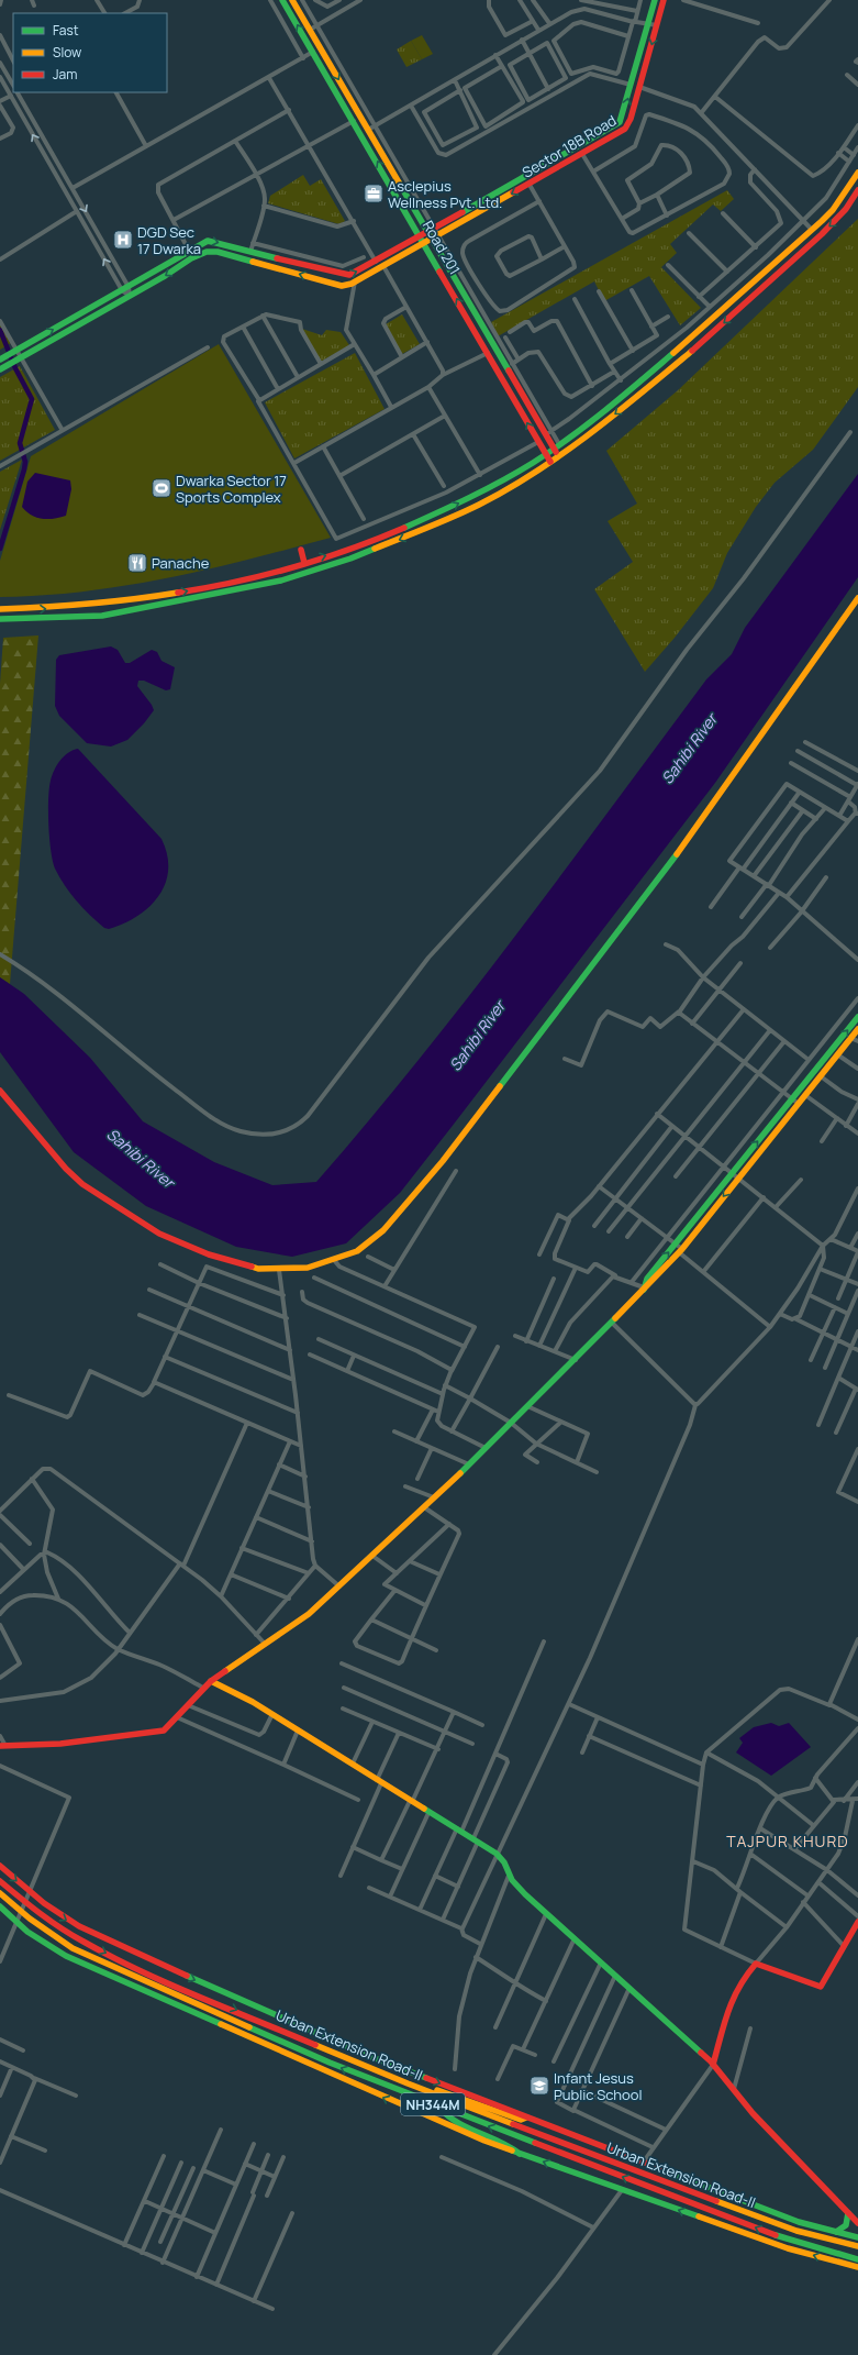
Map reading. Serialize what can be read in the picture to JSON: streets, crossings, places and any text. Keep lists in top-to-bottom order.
{
  "streets": {
    "main road": [
      "Sector 18B Road",
      "Road 201",
      "Urban Extension Road-II",
      "NH344M"
    ]
  },
  "crossings": [
    ["Sector 18B Road", "Road 201"]
  ],
  "districts": ["TAJPUR KHURD"],
  "water": ["Sahibi River"],
  "places": {
    "office": ["Asclepius Wellness Pvt. Ltd."],
    "hospital": ["DGD Sec 17 Dwarka"],
    "sports": ["Dwarka Sector 17 Sports Complex"],
    "restaurant": ["Panache"],
    "school or university": ["Infant Jesus Public School"]
  },
  "legend": ["Fast", "Slow", "Jam"]
}
